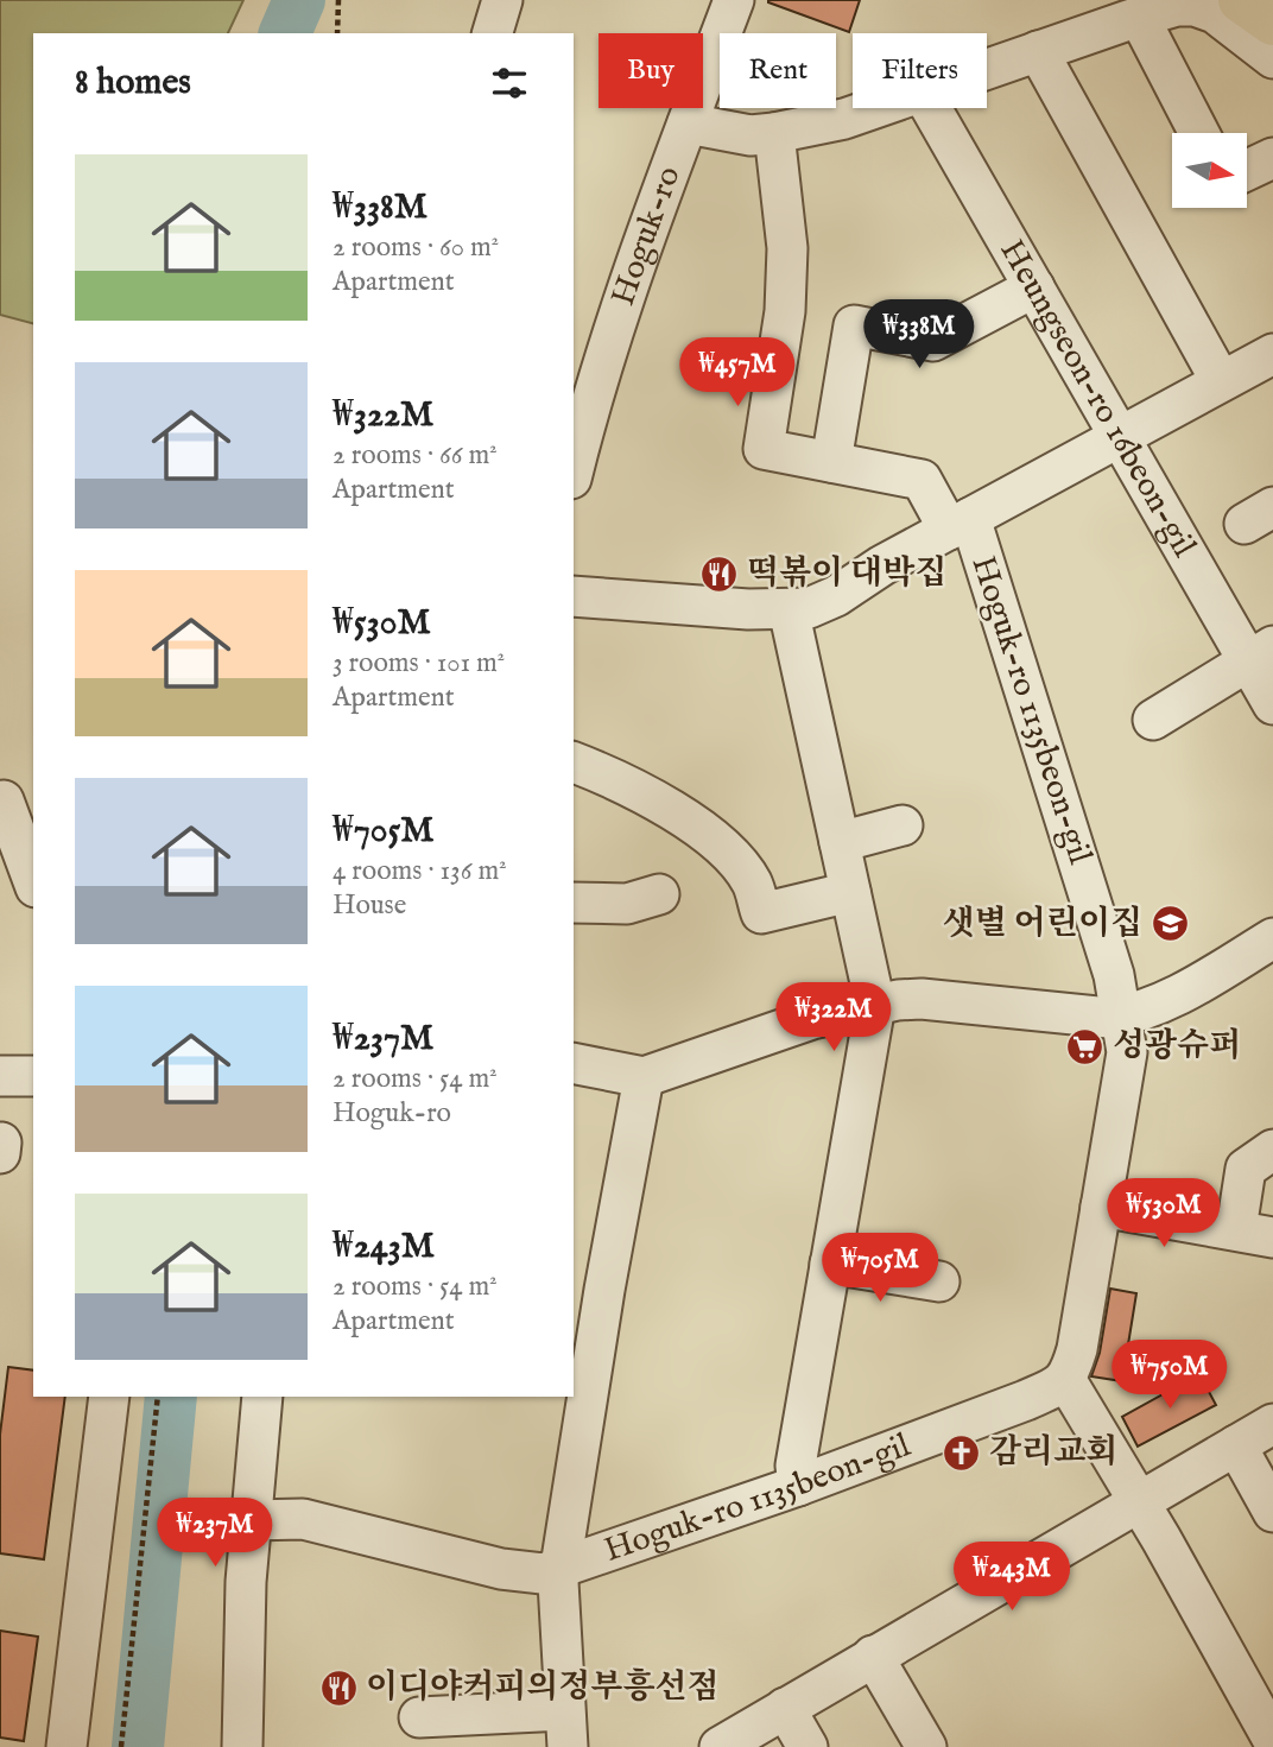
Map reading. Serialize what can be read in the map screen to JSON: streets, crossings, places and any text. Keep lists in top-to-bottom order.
{
  "streets": {
    "street": ["Hoguk-ro", "Heungseon-ro 16beon-gil", "Hoguk-ro 1135beon-gil"]
  },
  "places": {
    "restaurant": ["떡볶이 대박집", "이디야커피의정부흥선점"],
    "school or university": ["샛별 어린이집"],
    "supermarket": ["성광슈퍼"],
    "church": ["감리교회"]
  },
  "north": "right",
  "page": {
    "chip": ["Buy", "Rent", "Filters"],
    "heading": "8 homes",
    "list": [
      {
        "name": "₩338M",
        "note": "2 rooms · 60 m² · Apartment"
      },
      {
        "name": "₩322M",
        "note": "2 rooms · 66 m² · Apartment"
      },
      {
        "name": "₩530M",
        "note": "3 rooms · 101 m² · Apartment"
      },
      {
        "name": "₩705M",
        "note": "4 rooms · 136 m² · House"
      },
      {
        "name": "₩237M",
        "note": "2 rooms · 54 m² · Hoguk-ro"
      },
      {
        "name": "₩243M",
        "note": "2 rooms · 54 m² · Apartment"
      }
    ],
    "price": [
      "₩338M",
      "₩457M",
      "₩322M",
      "₩530M",
      "₩705M",
      "₩750M",
      "₩237M",
      "₩243M"
    ]
  }
}
